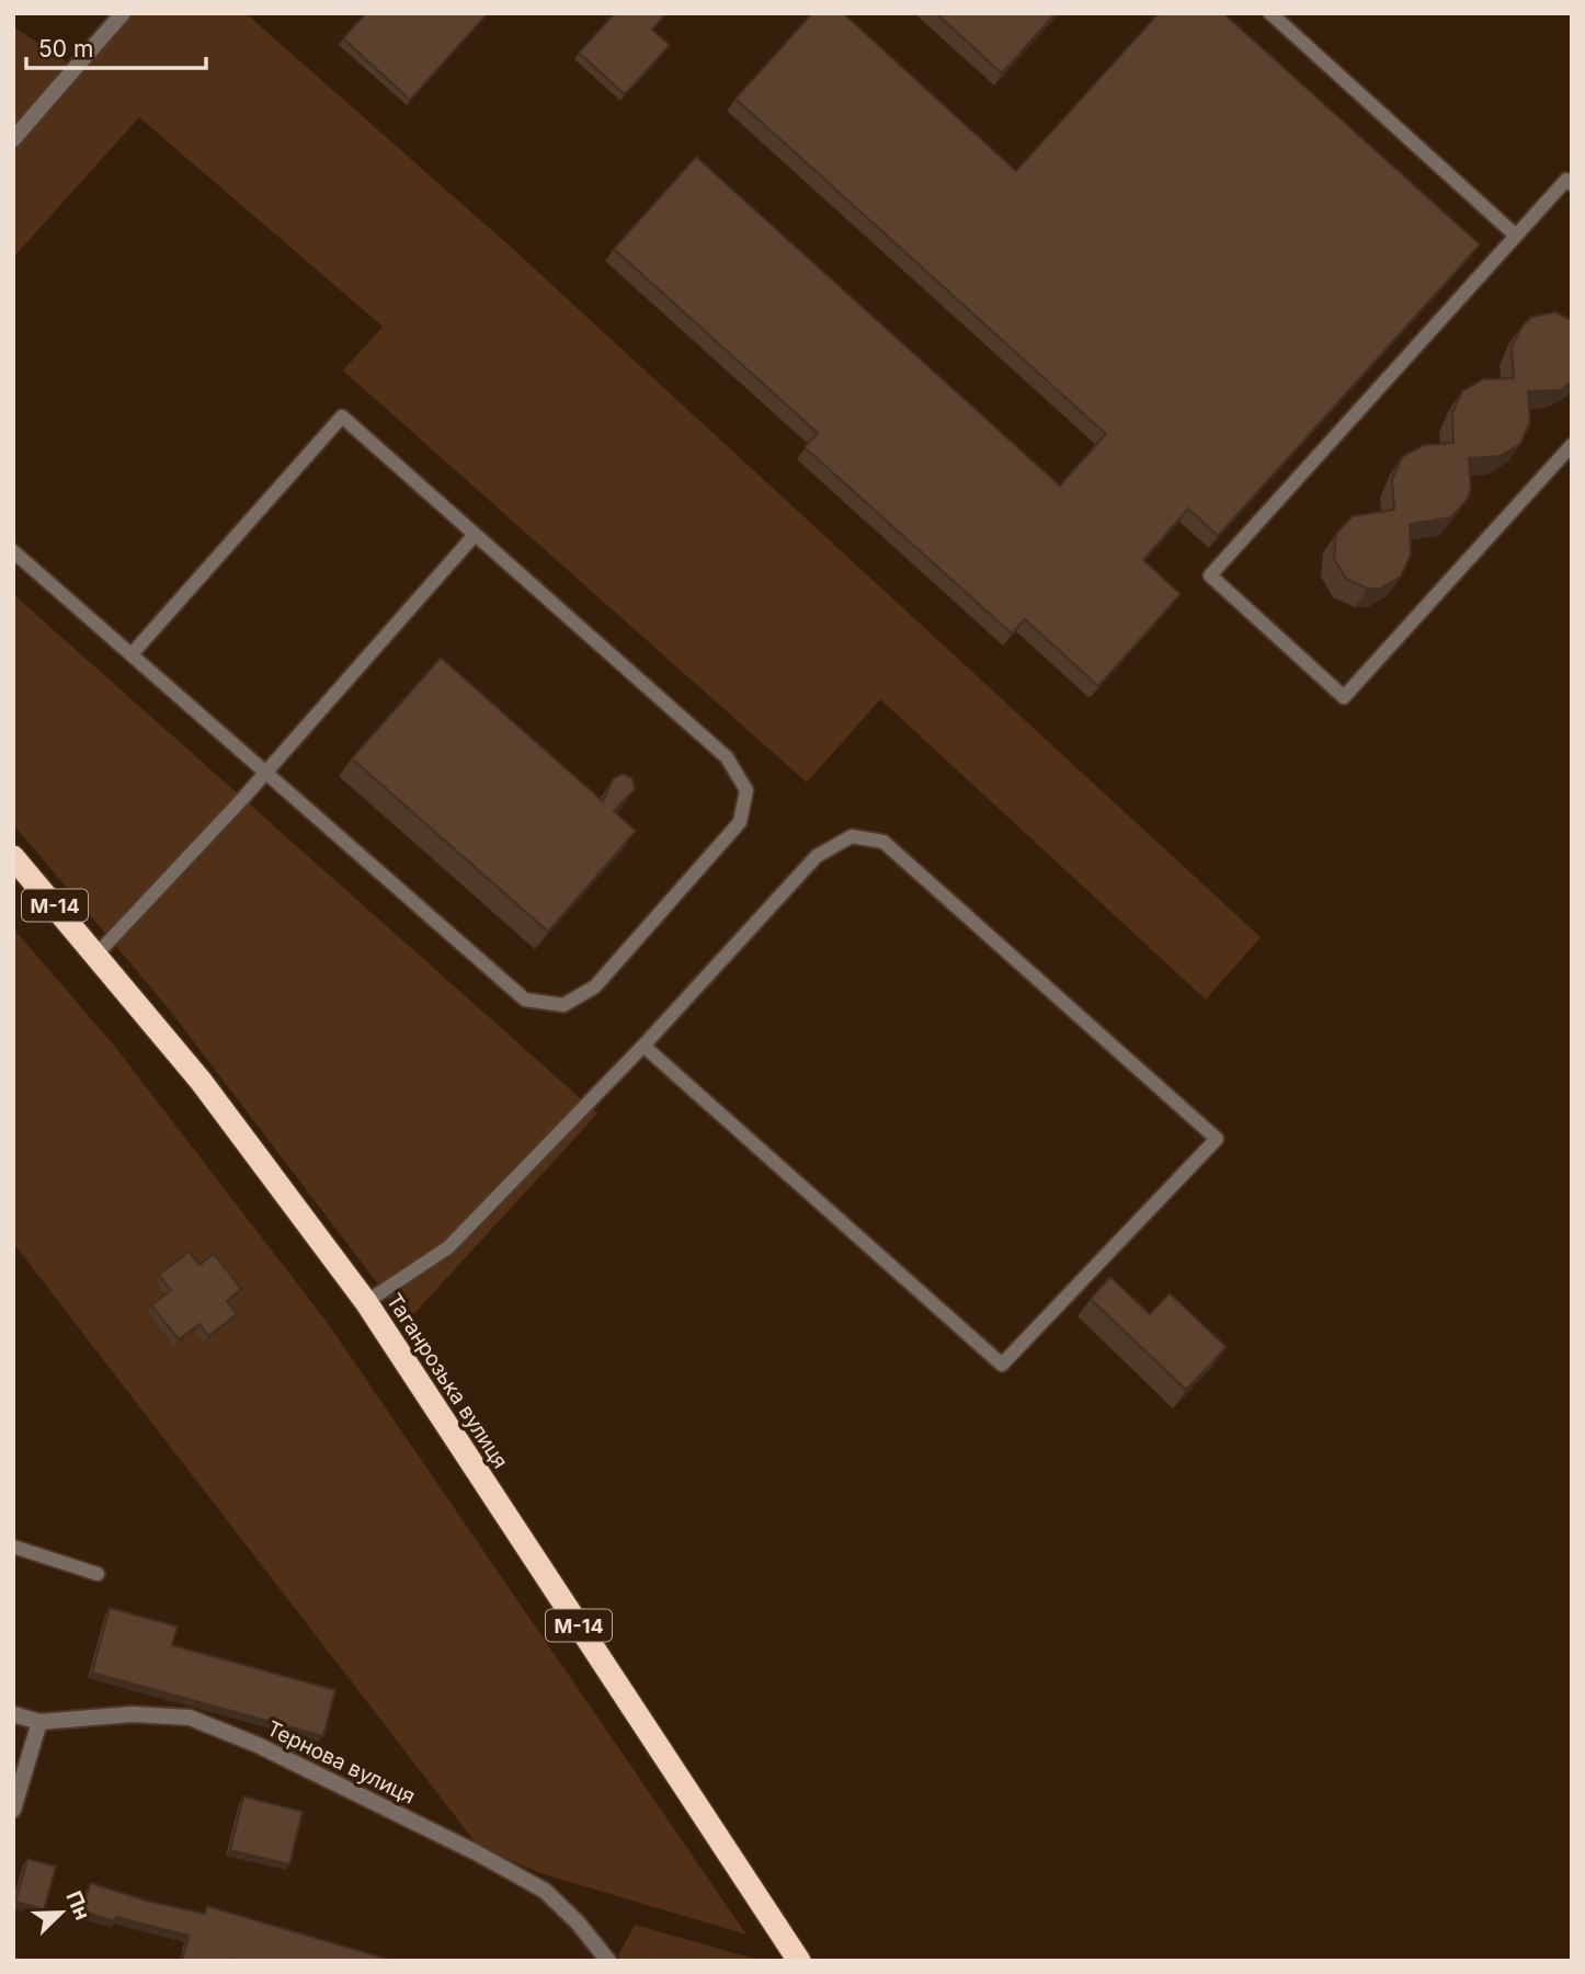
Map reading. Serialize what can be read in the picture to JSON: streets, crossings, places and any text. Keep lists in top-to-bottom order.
{
  "streets": {
    "highway": ["М-14", "Таганрозька вулиця"],
    "street": ["Тернова вулиця"]
  },
  "scale_bar": "50 m",
  "north": "top right"
}
